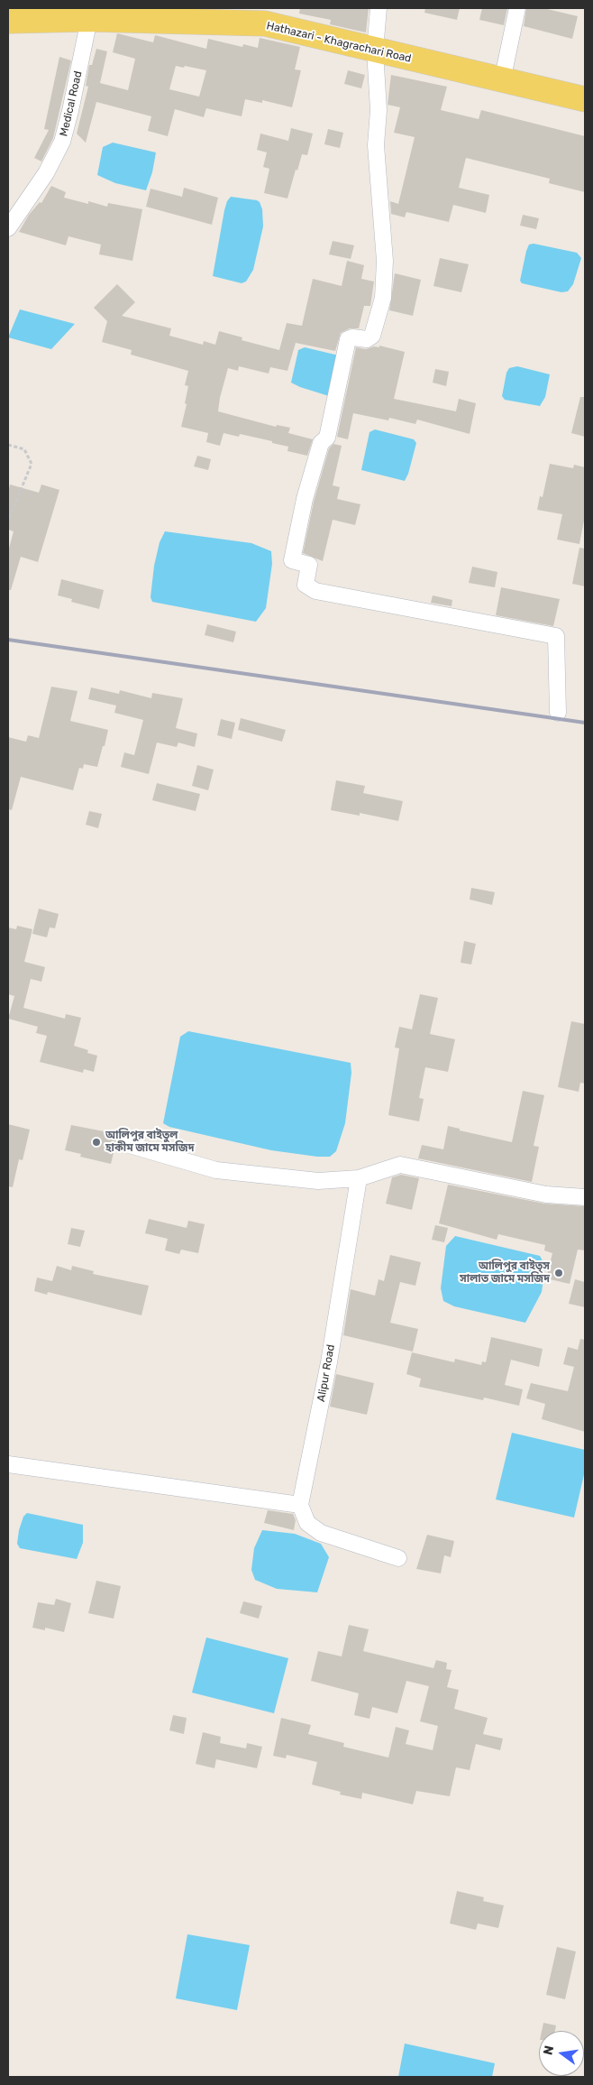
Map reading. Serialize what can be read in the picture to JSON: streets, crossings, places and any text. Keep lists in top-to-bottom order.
{
  "streets": {
    "main road": ["Hathazari - Khagrachari Road"],
    "street": ["Medical Road", "Alipur Road"]
  },
  "crossings": [
    ["Hathazari - Khagrachari Road", "Medical Road"]
  ],
  "places": ["আলিপুর বাইতুল হাকীম জামে মসজিদ", "আলিপুর বাইতুস সালাত জামে মসজিদ"],
  "north": "left"
}
